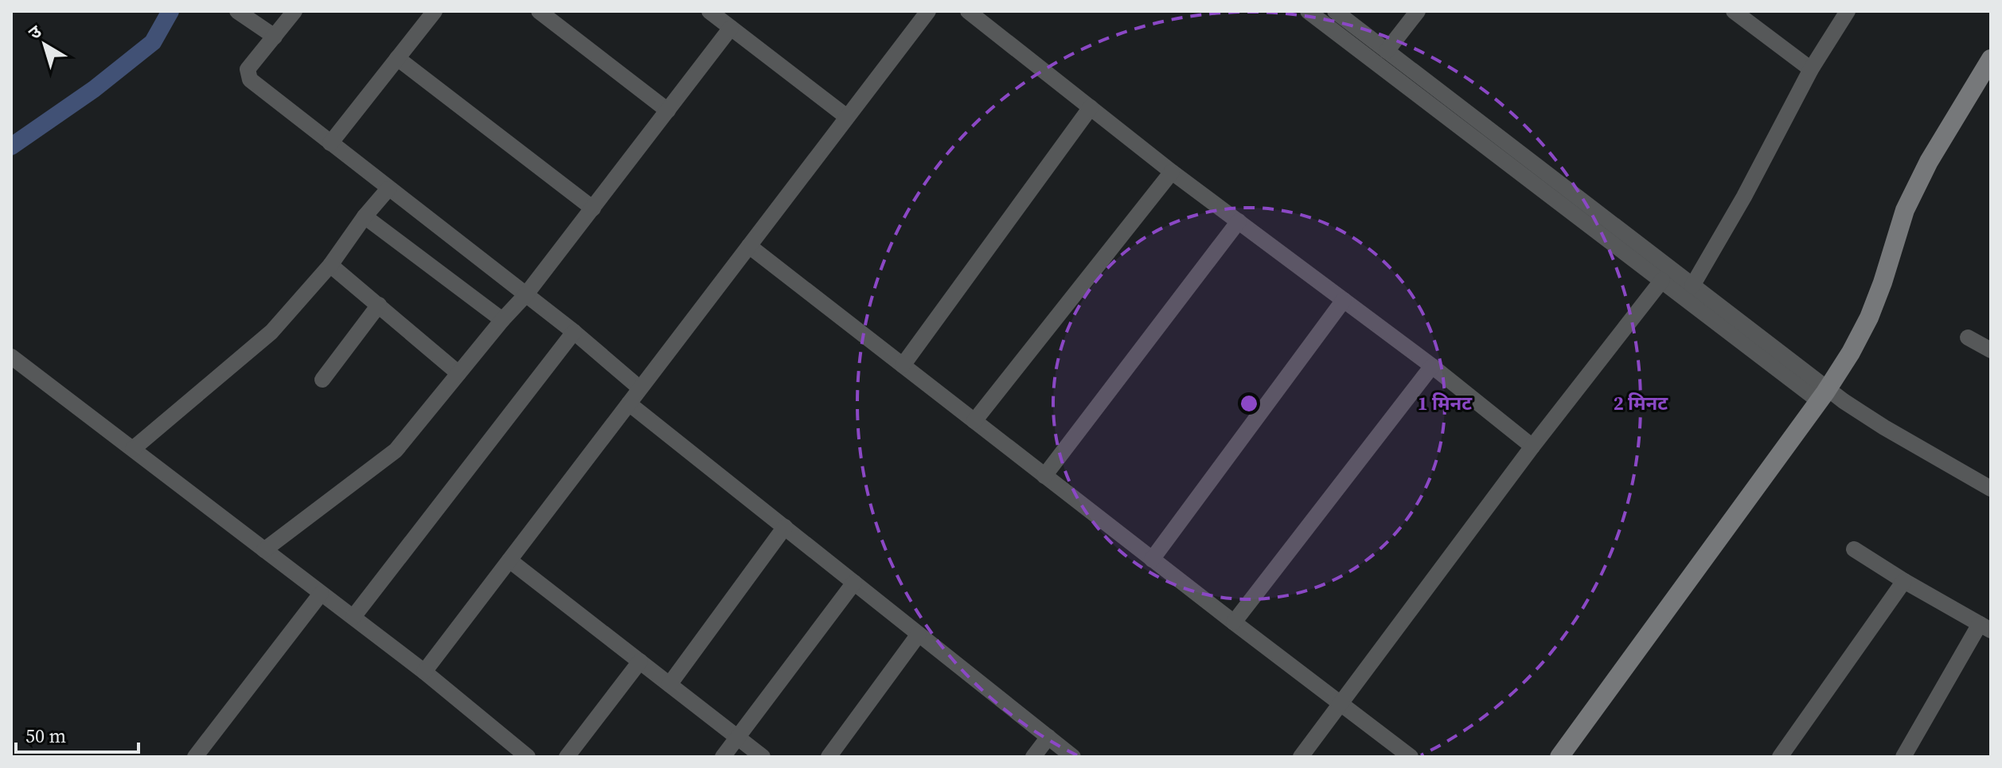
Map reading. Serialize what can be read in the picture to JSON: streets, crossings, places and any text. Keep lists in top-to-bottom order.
{
  "scale_bar": "50 m",
  "north": "top left",
  "rings": ["1 मिनट", "2 मिनट"]
}
